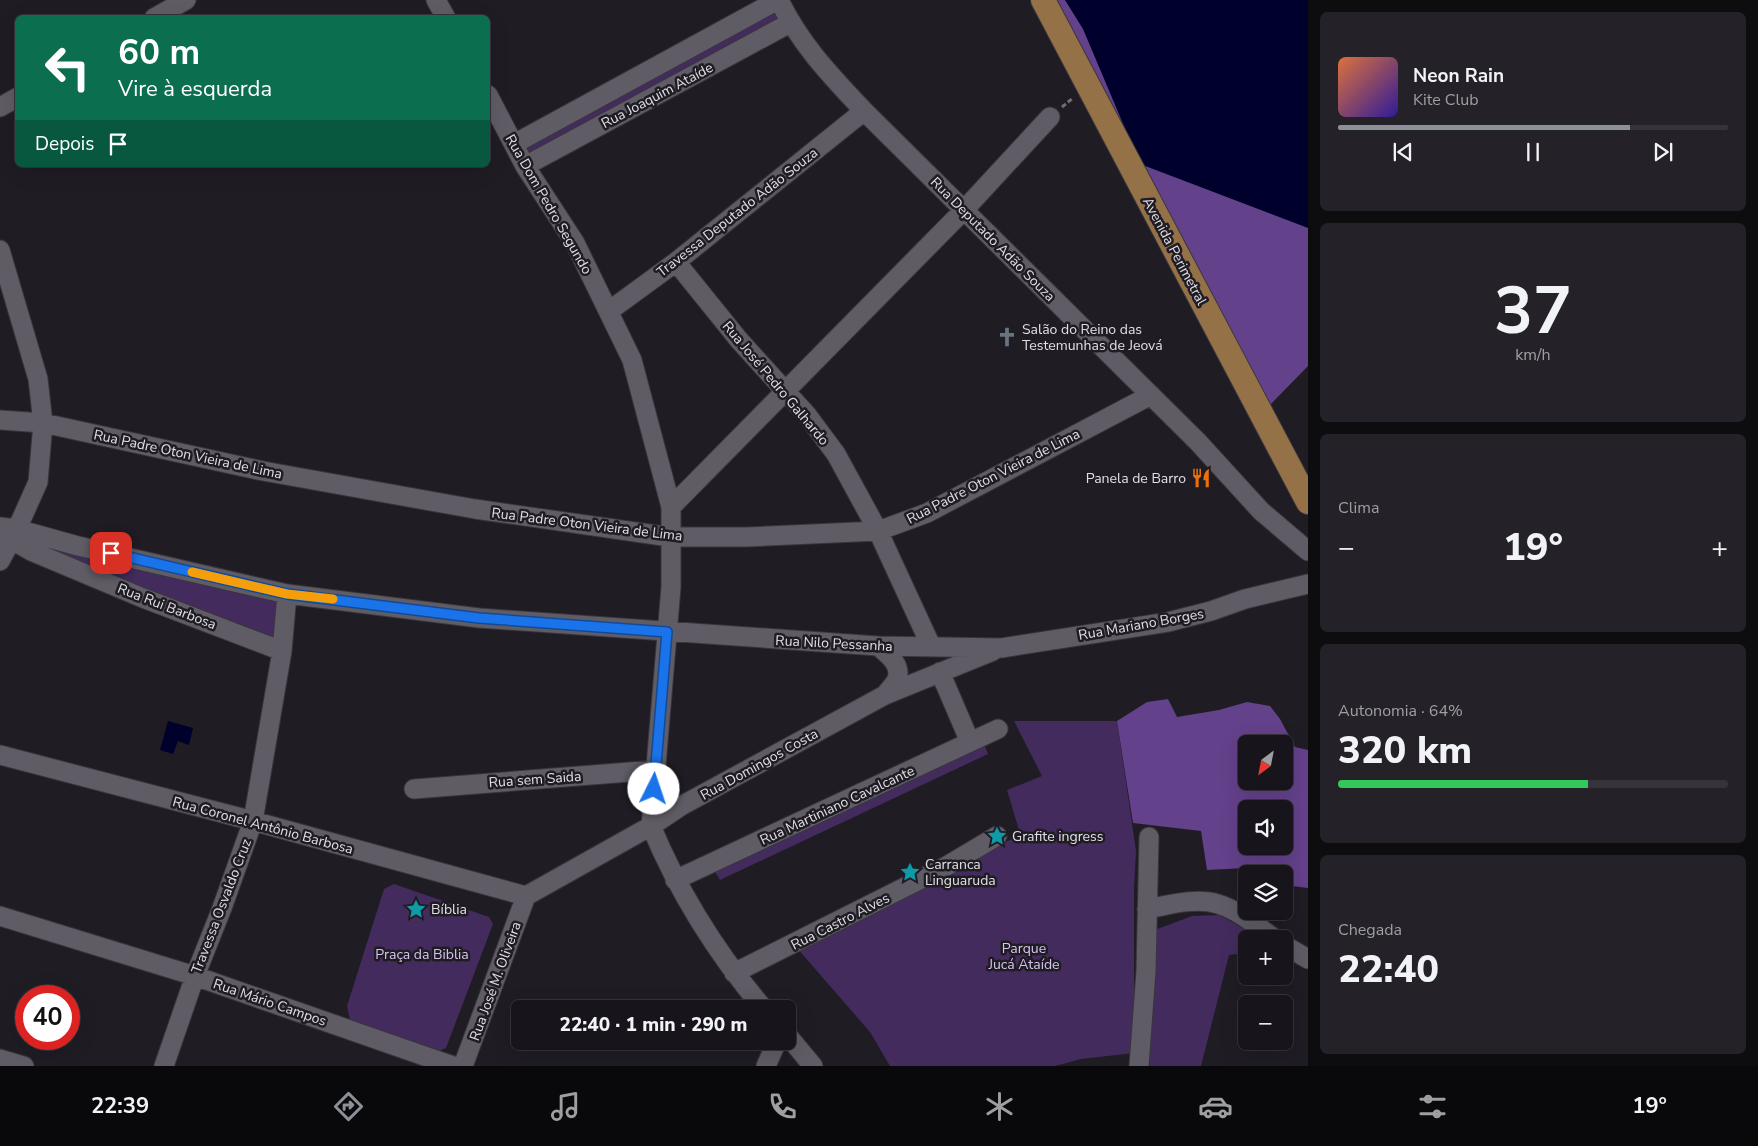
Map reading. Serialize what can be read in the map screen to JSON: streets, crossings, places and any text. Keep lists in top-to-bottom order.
{
  "streets": {
    "main road": ["Avenida Perimetral"],
    "street": [
      "Rua Joaquim Ataíde",
      "Rua Dom Pedro Segundo",
      "Travessa Deputado Adão Souza",
      "Rua Deputado Adão Souza",
      "Rua José Pedro Galhardo",
      "Rua Padre Oton Vieira de Lima",
      "Rua Rui Barbosa",
      "Rua Mariano Borges",
      "Rua Nilo Pessanha",
      "Rua Domingos Costa",
      "Rua sem Saida",
      "Rua Martiniano Cavalcante",
      "Rua Coronel Antônio Barbosa",
      "Travessa Osvaldo Cruz",
      "Rua Castro Alves",
      "Rua José M. Oliveira",
      "Rua Mário Campos"
    ]
  },
  "crossings": [
    ["Rua Joaquim Ataíde", "Rua Dom Pedro Segundo"],
    ["Rua Joaquim Ataíde", "Rua Deputado Adão Souza"],
    ["Rua Dom Pedro Segundo", "Travessa Deputado Adão Souza"],
    ["Rua Dom Pedro Segundo", "Rua Padre Oton Vieira de Lima"],
    ["Rua Dom Pedro Segundo", "Rua Nilo Pessanha"],
    ["Rua Dom Pedro Segundo", "Rua Domingos Costa"],
    ["Rua Dom Pedro Segundo", "Rua sem Saida"],
    ["Travessa Deputado Adão Souza", "Rua Deputado Adão Souza"],
    ["Travessa Deputado Adão Souza", "Rua José Pedro Galhardo"],
    ["Rua Deputado Adão Souza", "Rua Padre Oton Vieira de Lima"],
    ["Rua José Pedro Galhardo", "Rua Padre Oton Vieira de Lima"],
    ["Rua José Pedro Galhardo", "Rua Nilo Pessanha"],
    ["Rua Rui Barbosa", "Rua Nilo Pessanha"],
    ["Rua Rui Barbosa", "Travessa Osvaldo Cruz"],
    ["Rua Mariano Borges", "Rua Nilo Pessanha"],
    ["Rua Mariano Borges", "Rua Domingos Costa"],
    ["Rua Nilo Pessanha", "Rua Domingos Costa"],
    ["Rua Nilo Pessanha", "Travessa Osvaldo Cruz"],
    ["Rua Domingos Costa", "Rua Coronel Antônio Barbosa"],
    ["Rua Domingos Costa", "Rua José M. Oliveira"],
    ["Rua Coronel Antônio Barbosa", "Travessa Osvaldo Cruz"],
    ["Rua Coronel Antônio Barbosa", "Rua José M. Oliveira"],
    ["Travessa Osvaldo Cruz", "Rua Mário Campos"]
  ],
  "parks": ["Parque Jucá Ataíde", "Praça da Biblia"],
  "places": {
    "church": ["Salão do Reino das Testemunhas de Jeová"],
    "restaurant": ["Panela de Barro"],
    "place": ["Grafite ingress", "Carranca Linguaruda", "Bíblia"]
  },
  "north": "bottom left",
  "page": {
    "turn": ["60 m", "Vire à esquerda"],
    "song": ["Neon Rain", "Kite Club"],
    "then": "Depois",
    "tile": [
      ["37", "km/h"],
      "Clima",
      ["Autonomia · 64%", "320 km"],
      ["Chegada", "22:40"]
    ],
    "heat": ["−", "19°", "+"],
    "map_buttons": ["+", "−"],
    "limit": "40",
    "trip": "22:40 · 1 min · 290 m",
    "tabs": ["22:39", "19°"]
  }
}
